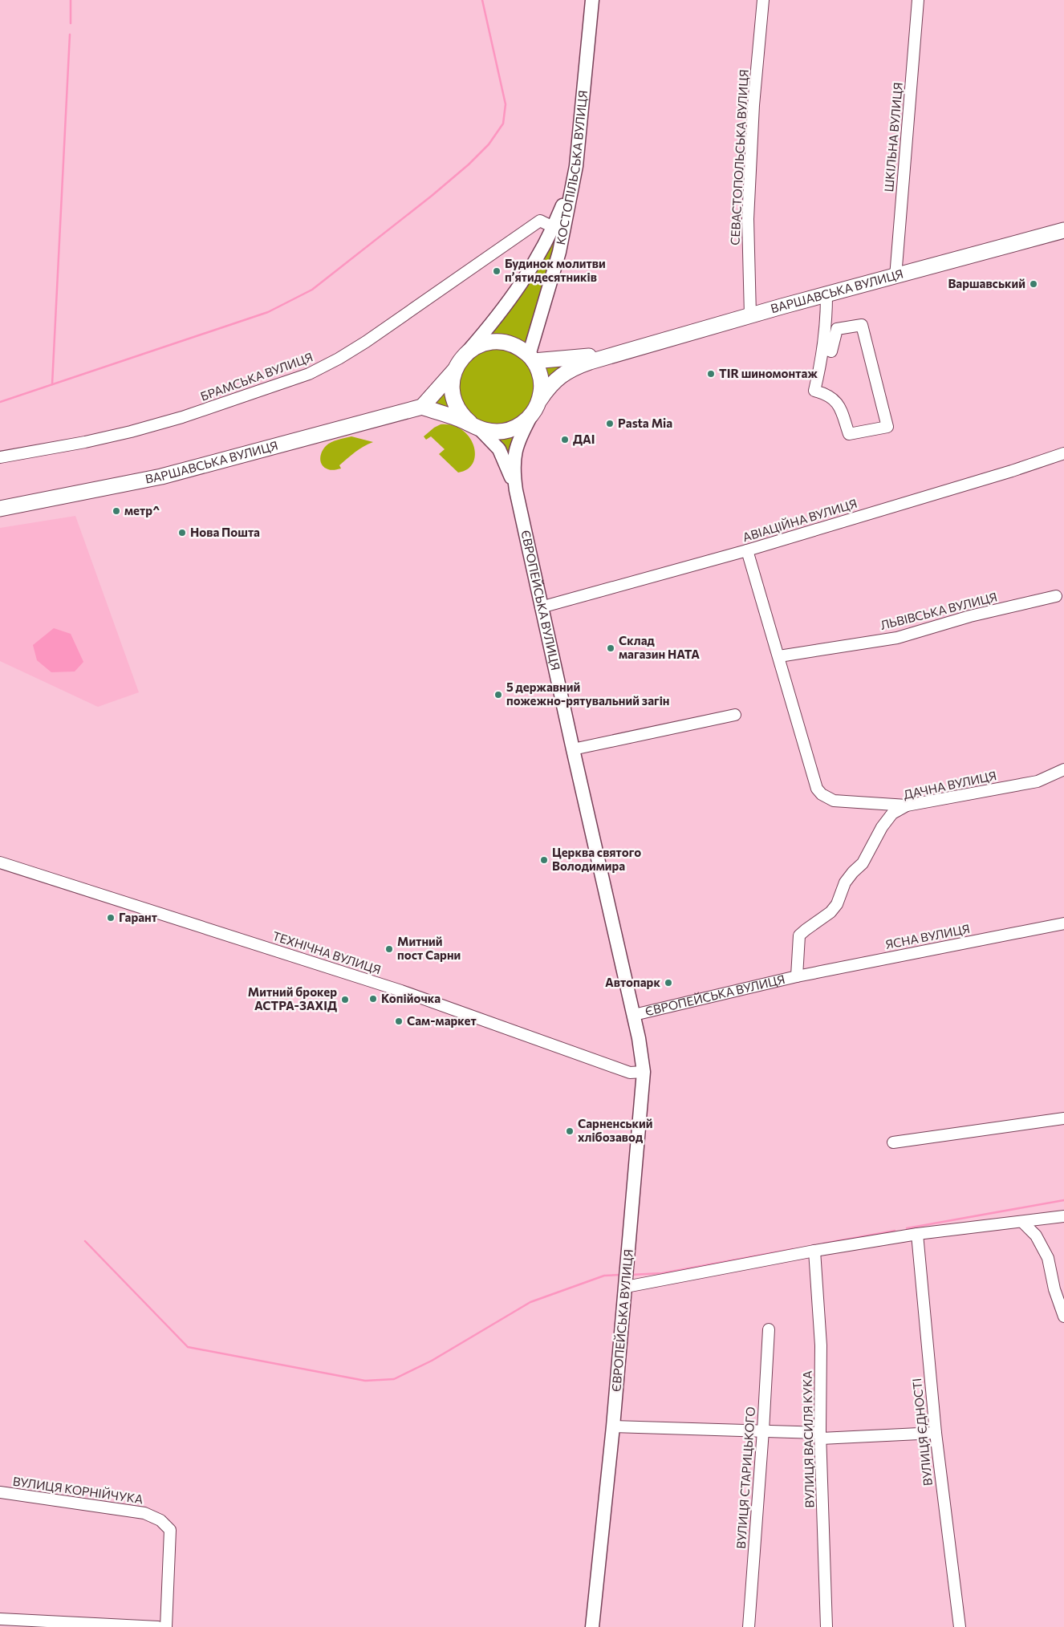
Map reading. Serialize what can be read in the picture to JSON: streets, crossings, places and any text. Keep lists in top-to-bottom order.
{
  "streets": {
    "highway": ["ВАРШАВСЬКА ВУЛИЦЯ"],
    "main road": ["КОСТОПІЛЬСЬКА ВУЛИЦЯ", "ЄВРОПЕЙСЬКА ВУЛИЦЯ"],
    "street": [
      "ШКІЛЬНА ВУЛИЦЯ",
      "СЕВАСТОПОЛЬСЬКА ВУЛИЦЯ",
      "БРАМСЬКА ВУЛИЦЯ",
      "АВІАЦІЙНА ВУЛИЦЯ",
      "ЛЬВІВСЬКА ВУЛИЦЯ",
      "ДАЧНА ВУЛИЦЯ",
      "ЯСНА ВУЛИЦЯ",
      "ТЕХНІЧНА ВУЛИЦЯ",
      "ВУЛИЦЯ ЄДНОСТІ",
      "ВУЛИЦЯ ВАСИЛЯ КУКА",
      "ВУЛИЦЯ СТАРИЦЬКОГО",
      "ВУЛИЦЯ КОРНІЙЧУКА"
    ]
  },
  "crossings": [
    ["ШКІЛЬНА ВУЛИЦЯ", "ВАРШАВСЬКА ВУЛИЦЯ"],
    ["СЕВАСТОПОЛЬСЬКА ВУЛИЦЯ", "ВАРШАВСЬКА ВУЛИЦЯ"],
    ["КОСТОПІЛЬСЬКА ВУЛИЦЯ", "ЄВРОПЕЙСЬКА ВУЛИЦЯ"],
    ["АВІАЦІЙНА ВУЛИЦЯ", "ЄВРОПЕЙСЬКА ВУЛИЦЯ"],
    ["ЄВРОПЕЙСЬКА ВУЛИЦЯ", "ДАЧНА ВУЛИЦЯ"],
    ["ЄВРОПЕЙСЬКА ВУЛИЦЯ", "ЯСНА ВУЛИЦЯ"],
    ["ЄВРОПЕЙСЬКА ВУЛИЦЯ", "ТЕХНІЧНА ВУЛИЦЯ"],
    ["ДАЧНА ВУЛИЦЯ", "ЯСНА ВУЛИЦЯ"]
  ],
  "places": [
    "Будинок молитви п’ятидесятників",
    "Варшавський",
    "TIR шиномонтаж",
    "Pasta Mia",
    "ДАІ",
    "метр^",
    "Нова Пошта",
    "Склад магазин НАТА",
    "5 державний пожежно-рятувальний загін",
    "Церква святого Володимира",
    "Гарант",
    "Митний пост Сарни",
    "Автопарк",
    "Копійочка",
    "Митний брокер АСТРА-ЗАХІД",
    "Сам-маркет",
    "Сарненський хлібозавод"
  ]
}
